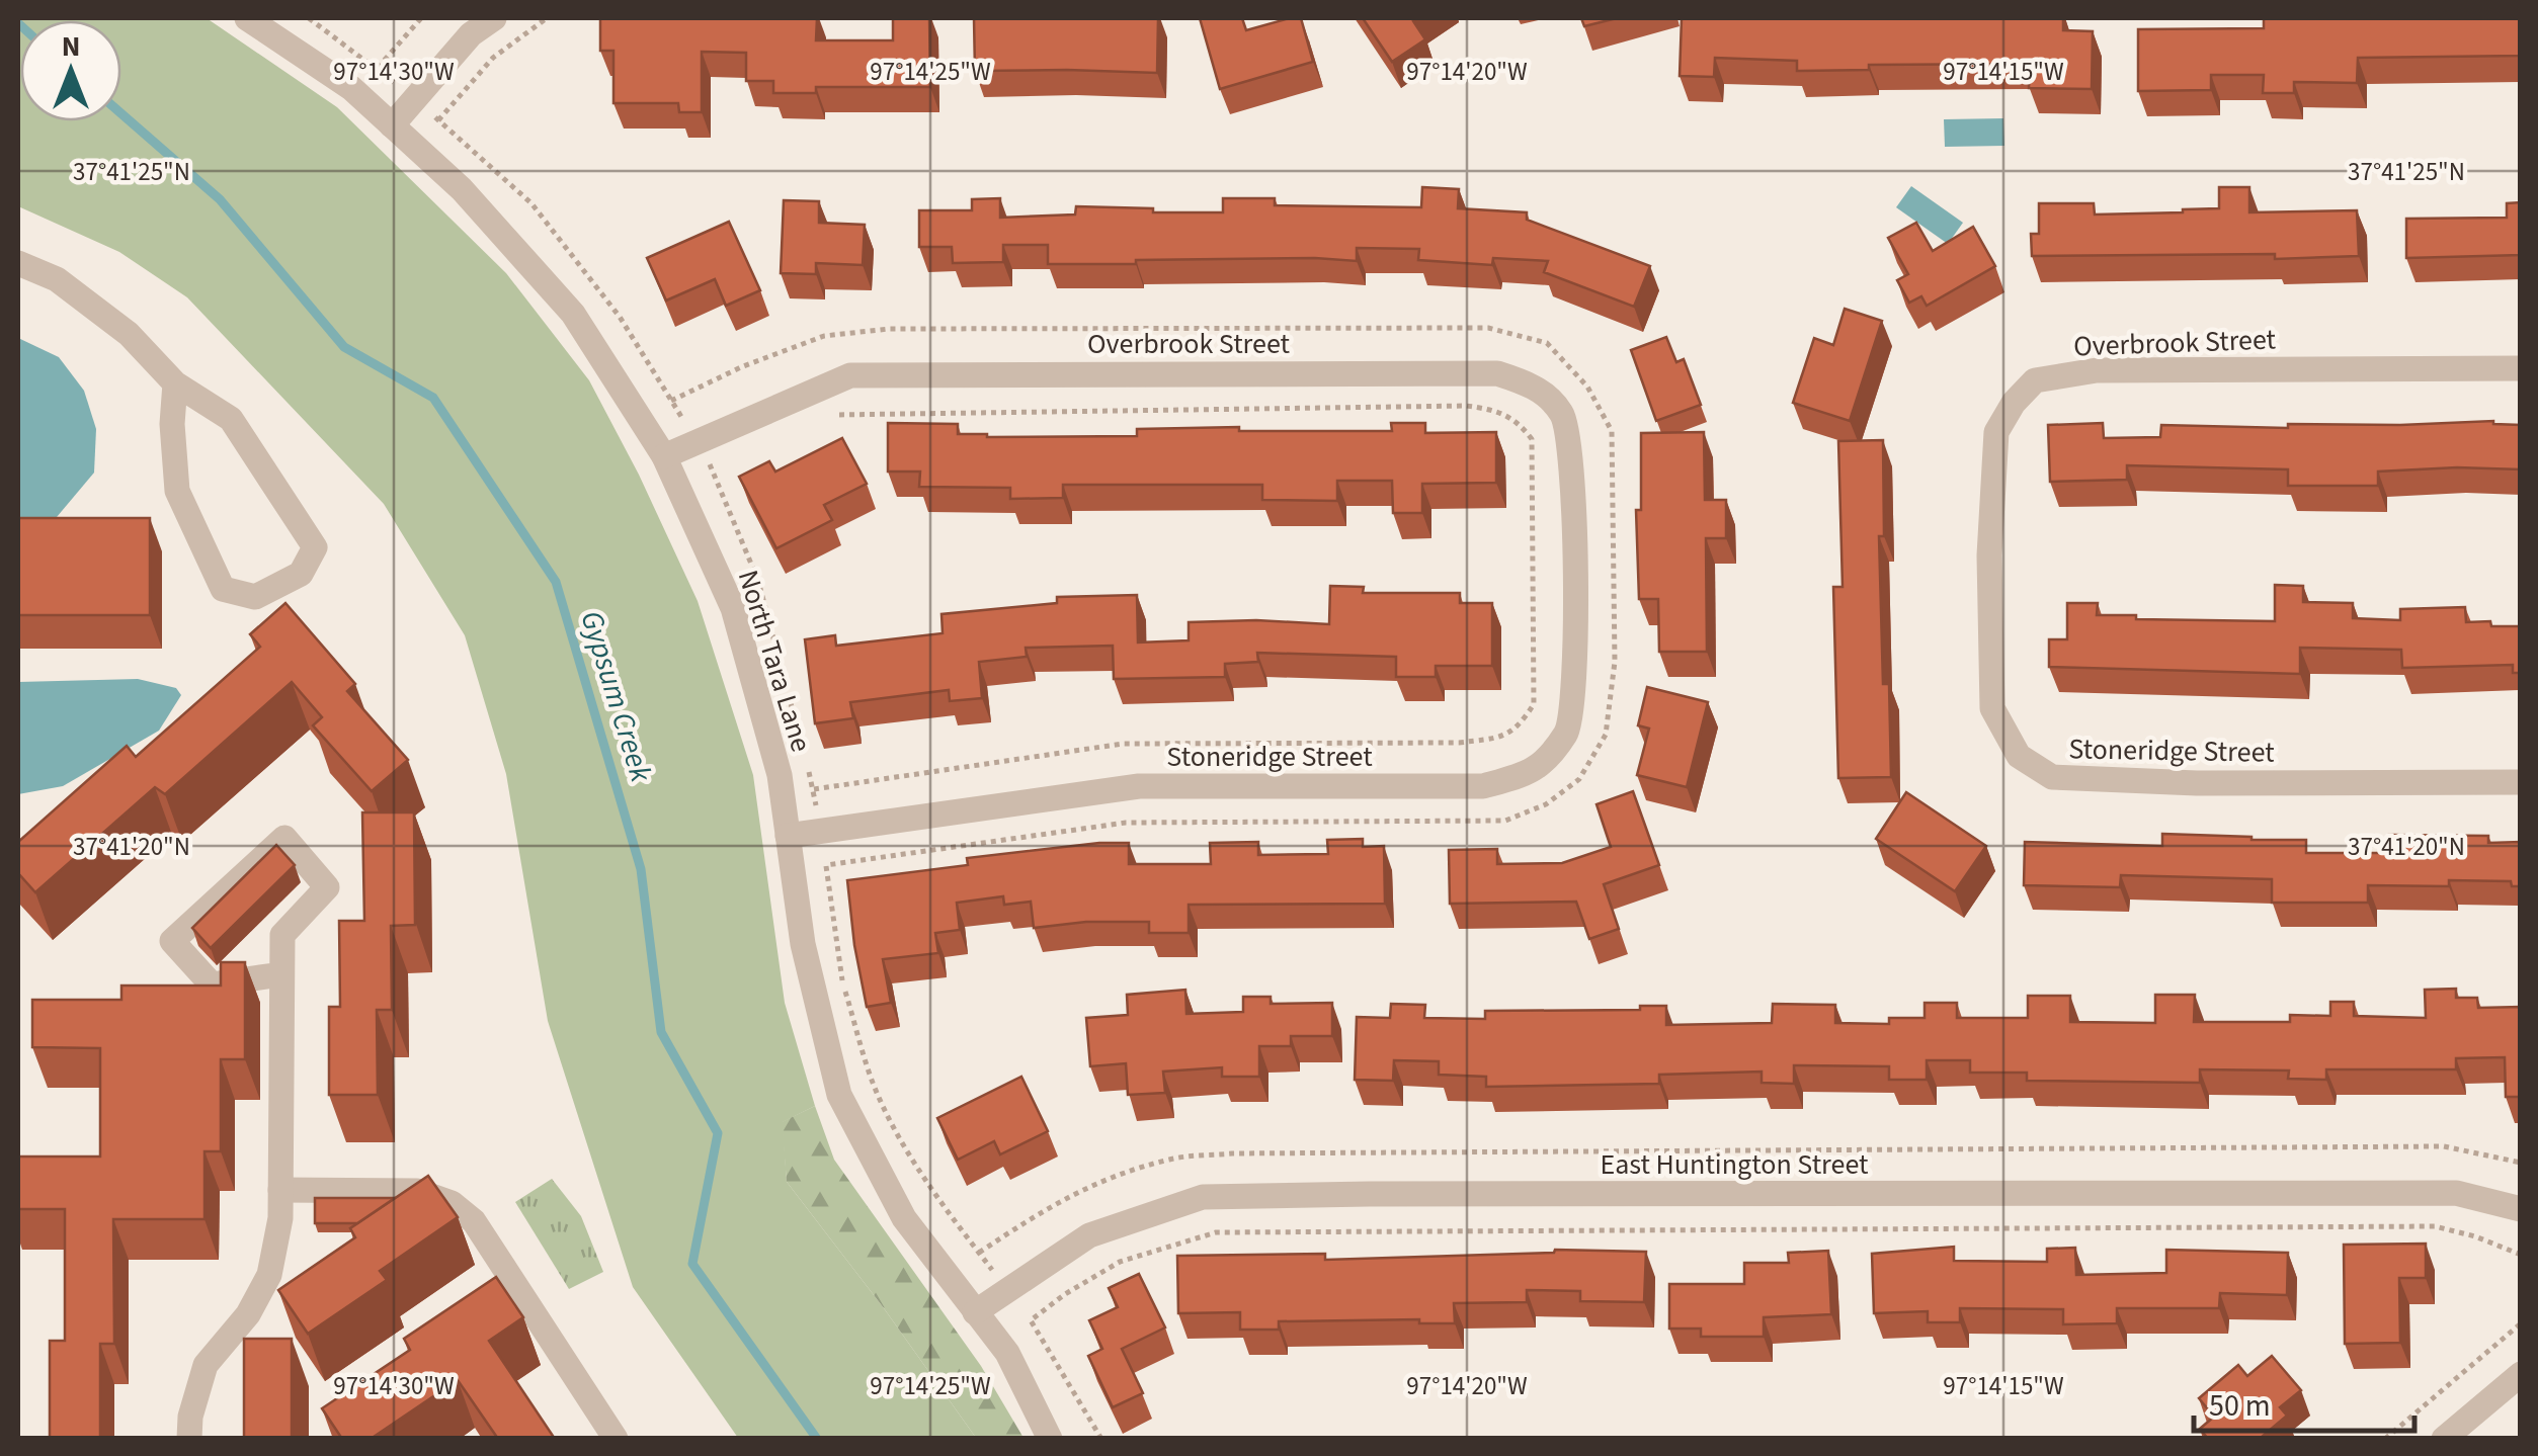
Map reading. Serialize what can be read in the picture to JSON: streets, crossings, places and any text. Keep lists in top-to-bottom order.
{
  "streets": {
    "street": [
      "Overbrook Street",
      "North Tara Lane",
      "Stoneridge Street",
      "East Huntington Street"
    ]
  },
  "crossings": [
    ["Overbrook Street", "North Tara Lane"],
    ["Overbrook Street", "Stoneridge Street"],
    ["North Tara Lane", "Stoneridge Street"],
    ["North Tara Lane", "East Huntington Street"]
  ],
  "water": ["Gypsum Creek"],
  "scale_bar": "50 m",
  "north": "top",
  "coordinates": [
    "97°14'30\"W",
    "97°14'25\"W",
    "97°14'20\"W",
    "97°14'15\"W",
    "37°41'25\"N",
    "37°41'20\"N"
  ]
}
